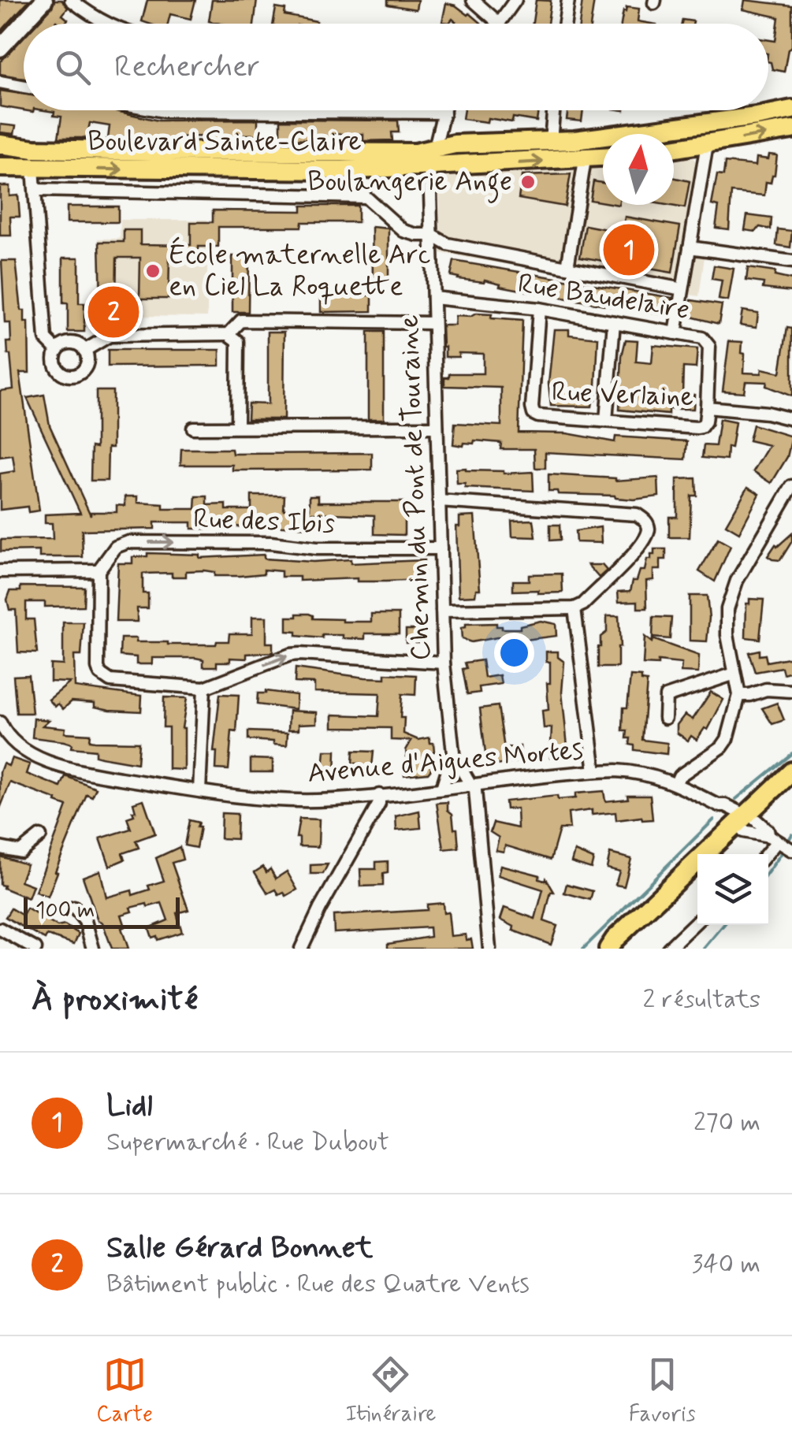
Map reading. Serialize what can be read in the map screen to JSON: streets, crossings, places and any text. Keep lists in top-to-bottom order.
{
  "streets": {
    "main road": ["Boulevard Sainte-Claire"],
    "street": [
      "Rue Baudelaire",
      "Rue Verlaine",
      "Chemin du Pont de Touraine",
      "Rue des Ibis",
      "Avenue d'Aigues Mortes"
    ]
  },
  "crossings": [
    ["Boulevard Sainte-Claire", "Chemin du Pont de Touraine"],
    ["Rue Baudelaire", "Rue Verlaine"],
    ["Rue Baudelaire", "Chemin du Pont de Touraine"],
    ["Chemin du Pont de Touraine", "Rue des Ibis"],
    ["Chemin du Pont de Touraine", "Avenue d'Aigues Mortes"]
  ],
  "one_way": ["Rue des Ibis"],
  "places": ["Boulangerie Ange", "École maternelle Arc en Ciel La Roquette"],
  "scale_bar": "100 m",
  "north": "top",
  "page": {
    "search": "Rechercher",
    "pins": ["1", "2"],
    "scale": "100 m",
    "heading": ["À proximité", "2 résultats"],
    "list": [
      {
        "mark": "1",
        "name": "Lidl",
        "note": "Supermarché · Rue Dubout",
        "value": "270 m"
      },
      {
        "mark": "2",
        "name": "Salle Gérard Bonnet",
        "note": "Bâtiment public · Rue des Quatre Vents",
        "value": "340 m"
      }
    ],
    "nav": ["Carte", "Itinéraire", "Favoris"]
  }
}
